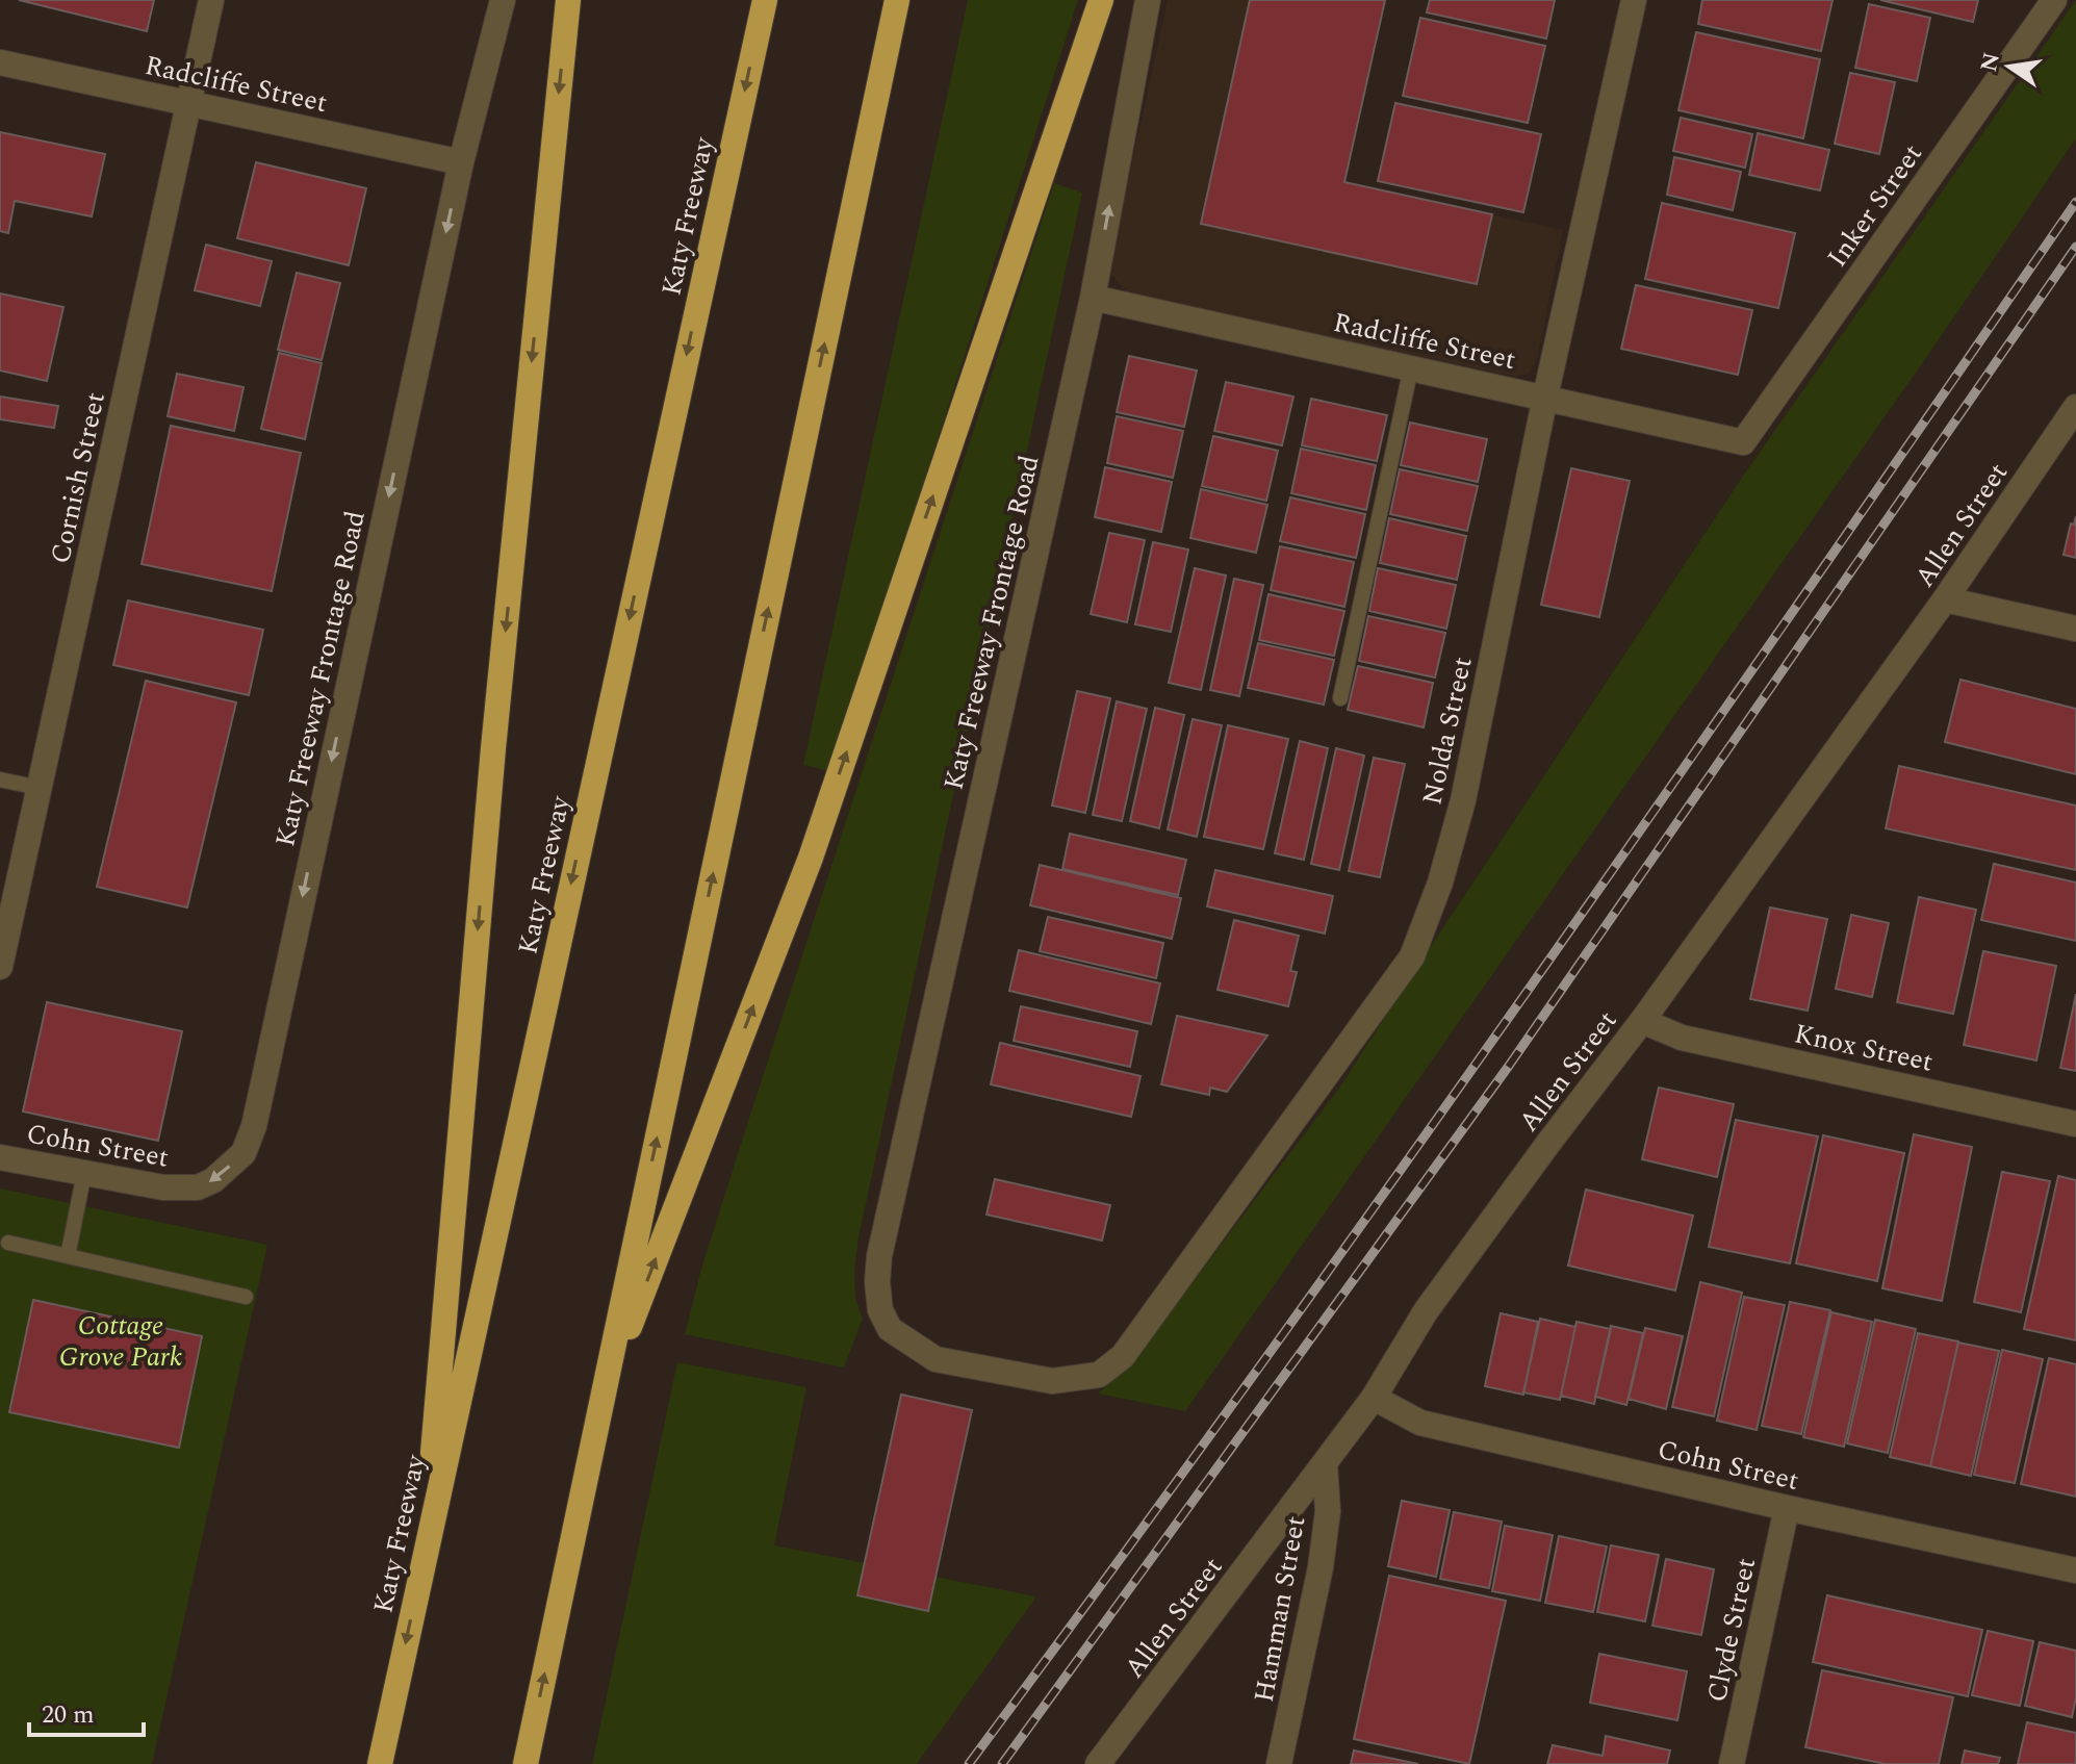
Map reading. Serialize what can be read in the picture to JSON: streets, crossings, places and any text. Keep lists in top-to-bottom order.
{
  "streets": {
    "highway": ["Katy Freeway"],
    "street": [
      "Radcliffe Street",
      "Inker Street",
      "Cornish Street",
      "Allen Street",
      "Katy Freeway Frontage Road",
      "Nolda Street",
      "Knox Street",
      "Cohn Street",
      "Hamman Street",
      "Clyde Street"
    ]
  },
  "crossings": [
    ["Radcliffe Street", "Inker Street"],
    ["Radcliffe Street", "Cornish Street"],
    ["Radcliffe Street", "Katy Freeway Frontage Road"],
    ["Radcliffe Street", "Nolda Street"],
    ["Allen Street", "Knox Street"],
    ["Allen Street", "Cohn Street"],
    ["Allen Street", "Hamman Street"],
    ["Katy Freeway Frontage Road", "Nolda Street"],
    ["Katy Freeway Frontage Road", "Cohn Street"],
    ["Cohn Street", "Clyde Street"]
  ],
  "parks": ["Cottage Grove Park"],
  "scale_bar": "20 m",
  "north": "left"
}
